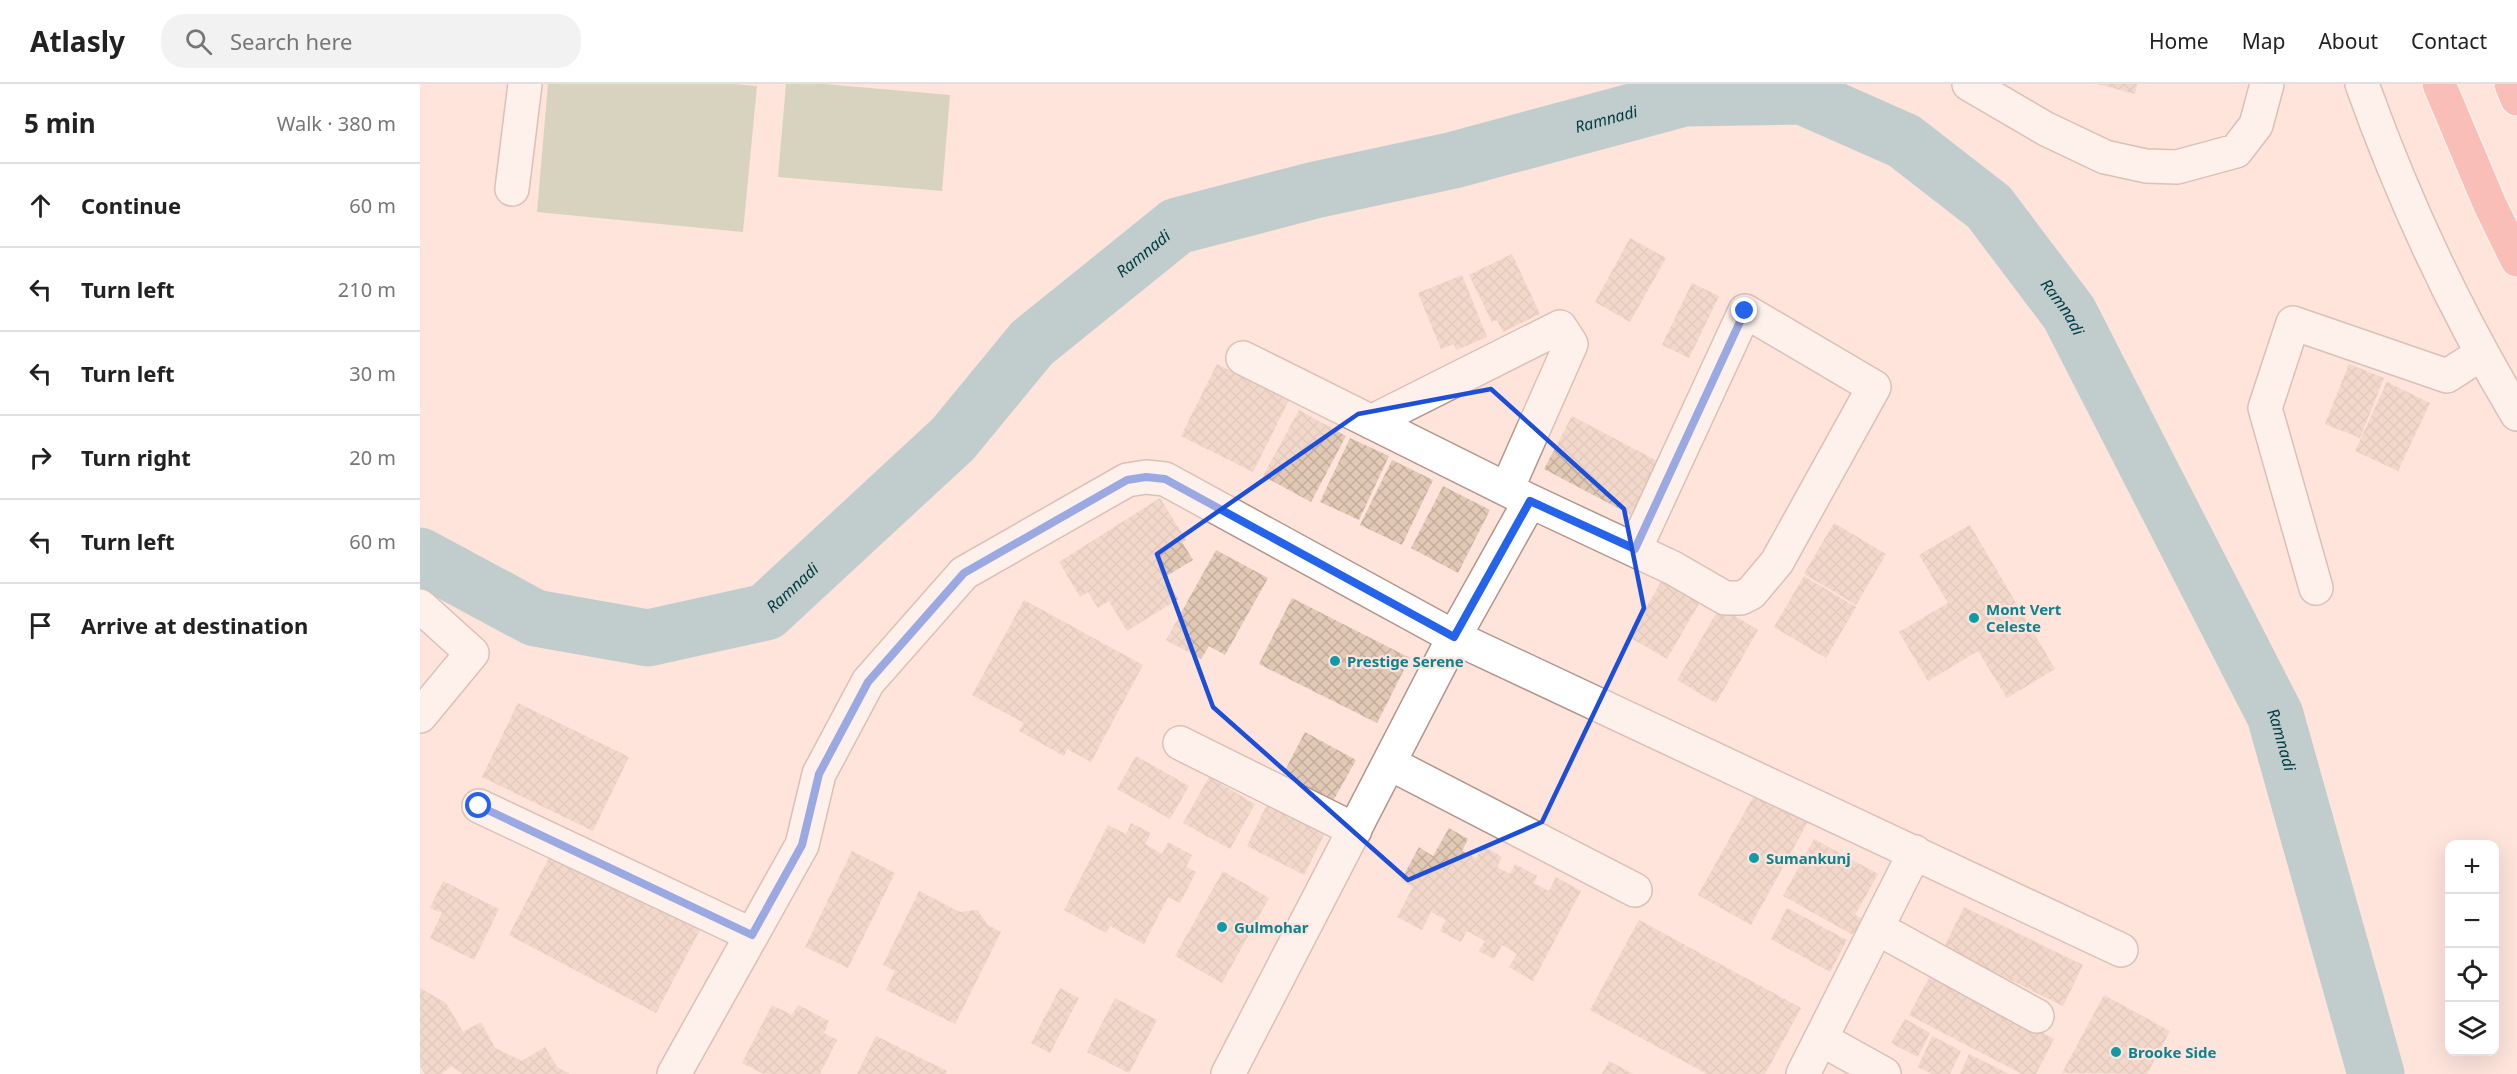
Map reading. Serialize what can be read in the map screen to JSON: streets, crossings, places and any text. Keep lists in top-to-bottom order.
{
  "water": ["Ramnadi"],
  "places": [
    "Mont Vert Celeste",
    "Prestige Serene",
    "Sumankunj",
    "Gulmohar",
    "Brooke Side"
  ],
  "page": {
    "header": "Atlasly",
    "search": "Search here",
    "nav": [
      "Home",
      "Map",
      "About",
      "Contact"
    ],
    "heading": ["5 min", "Walk · 380 m"],
    "list": [
      ["Continue", "60 m"],
      ["Turn left", "210 m"],
      ["Turn left", "30 m"],
      ["Turn right", "20 m"],
      ["Turn left", "60 m"],
      "Arrive at destination"
    ],
    "map_buttons": ["+", "−"]
  }
}
